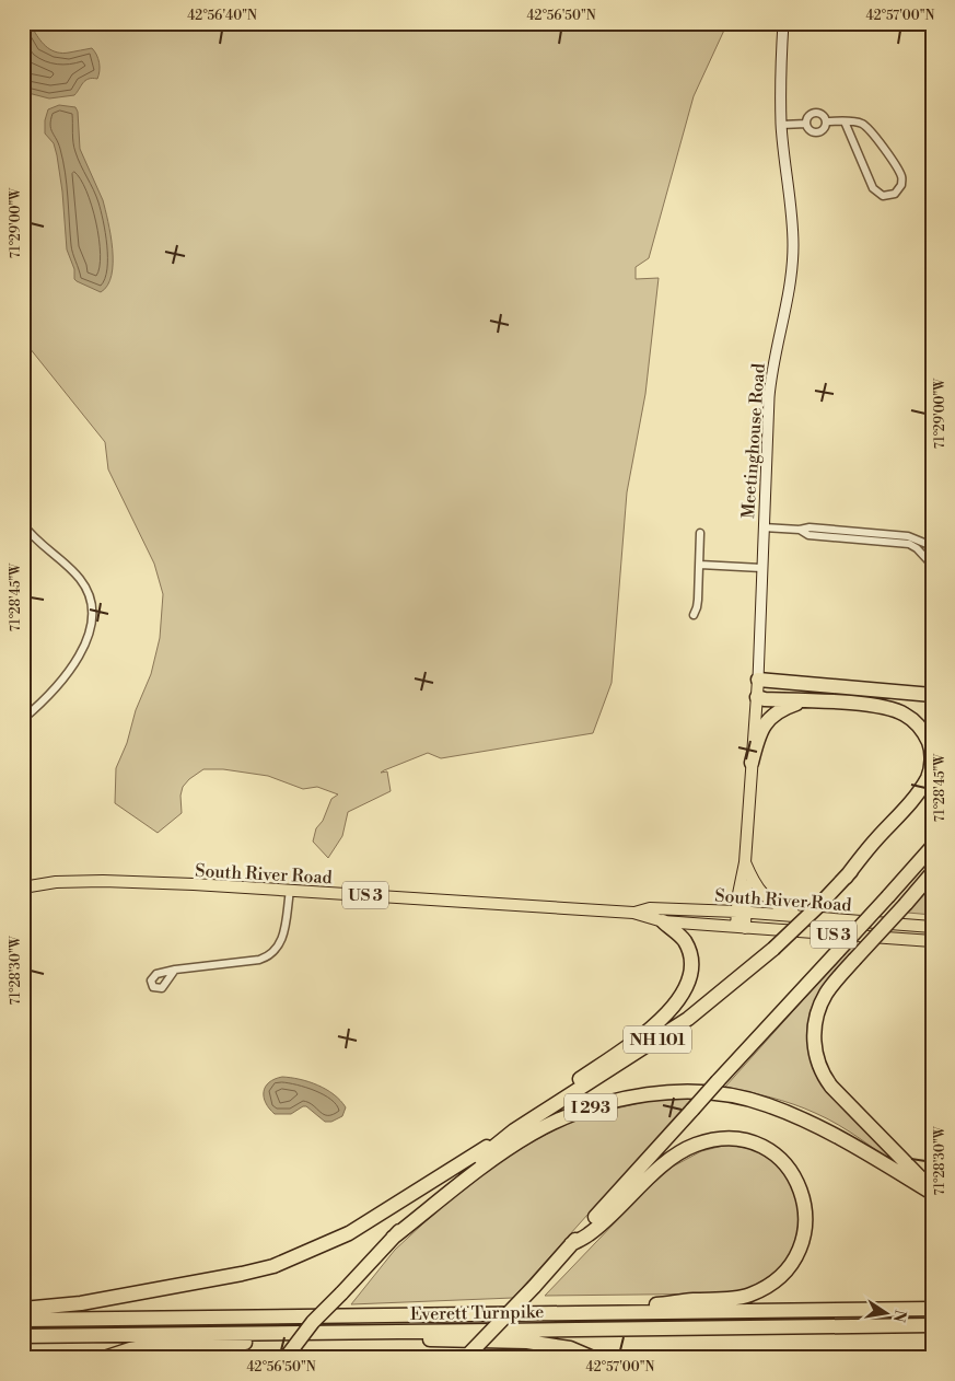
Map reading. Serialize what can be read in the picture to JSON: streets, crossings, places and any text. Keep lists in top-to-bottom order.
{
  "streets": {
    "highway": ["NH 101", "I 293", "Everett Turnpike"],
    "main road": ["Meetinghouse Road", "South River Road", "US 3"]
  },
  "crossings": [
    ["Meetinghouse Road", "South River Road"],
    ["NH 101", "I 293"]
  ],
  "north": "right",
  "coordinates": [
    "42°56'40\"N",
    "42°56'50\"N",
    "42°57'00\"N",
    "71°29'00\"W",
    "71°28'45\"W",
    "71°28'30\"W"
  ]
}
